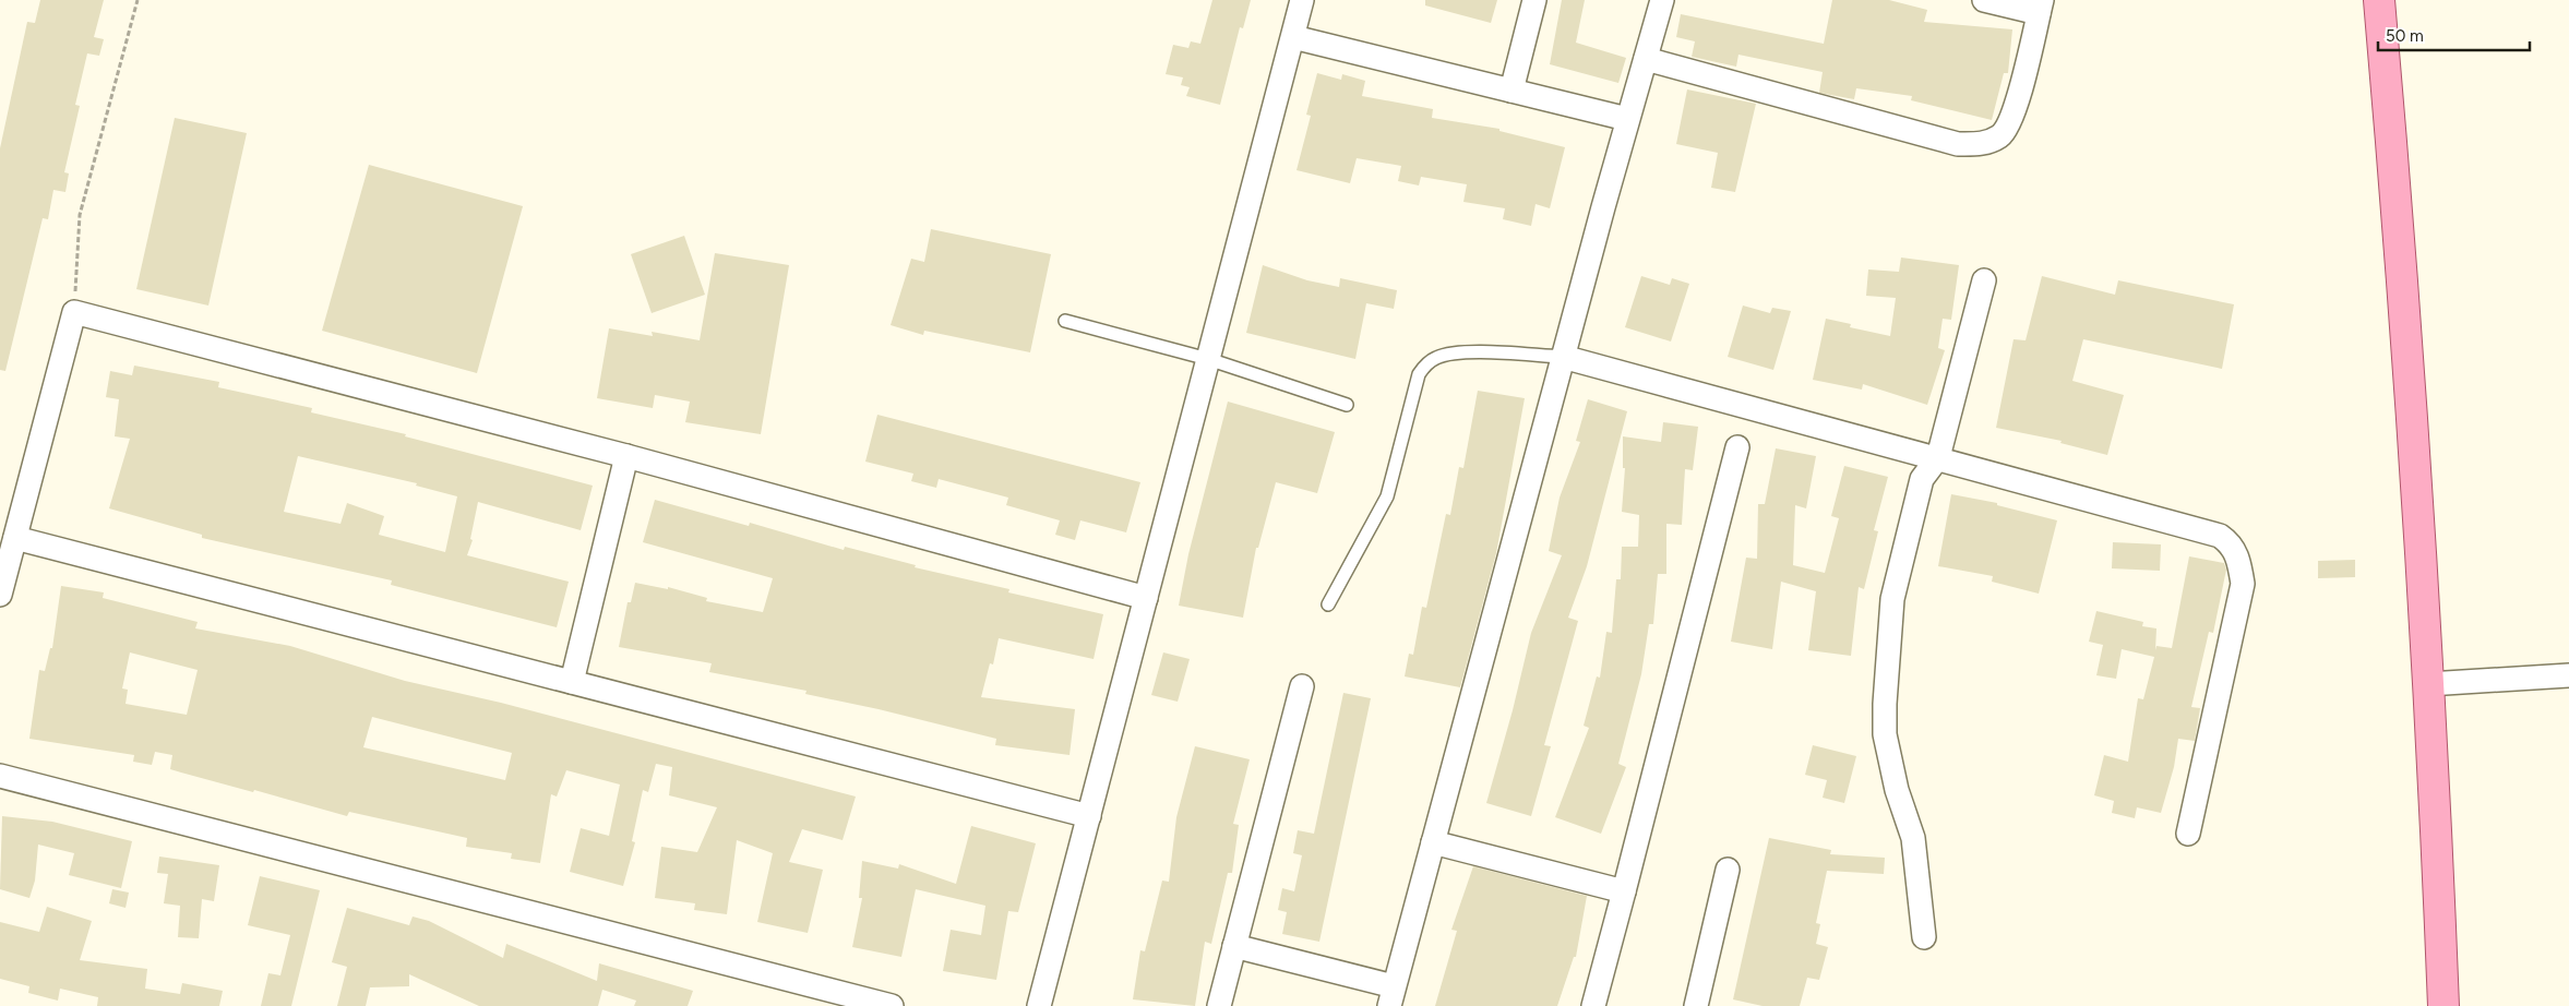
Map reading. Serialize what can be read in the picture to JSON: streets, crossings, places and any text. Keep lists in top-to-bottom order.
{
  "scale_bar": "50 m"
}
